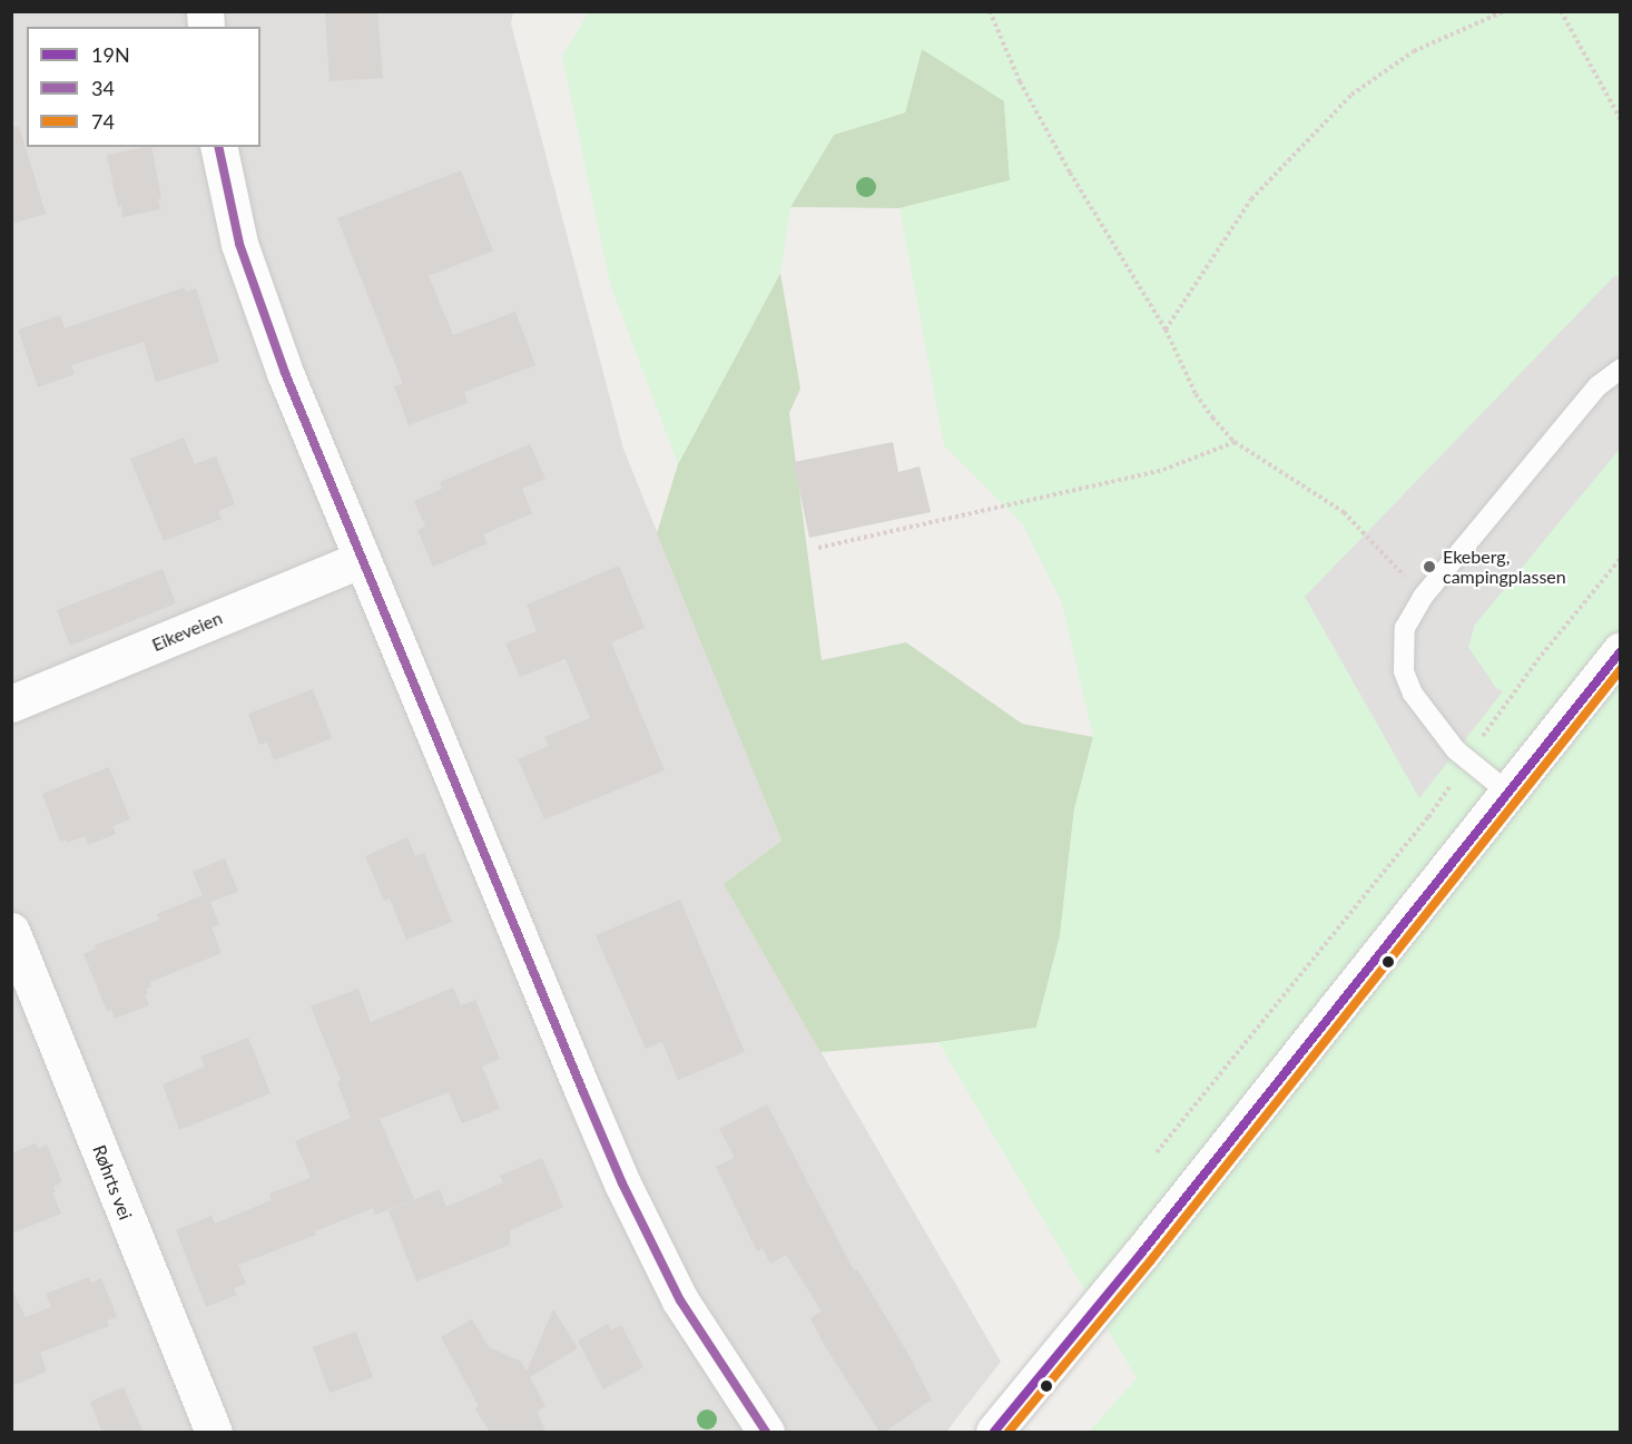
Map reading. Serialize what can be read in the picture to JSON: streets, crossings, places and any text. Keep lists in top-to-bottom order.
{
  "streets": {
    "street": ["Eikeveien", "Røhrts vei"]
  },
  "places": ["Ekeberg, campingplassen"],
  "lines": ["transit line 34", "transit line 19N", "transit line 74"],
  "legend": ["19N", "34", "74"]
}
